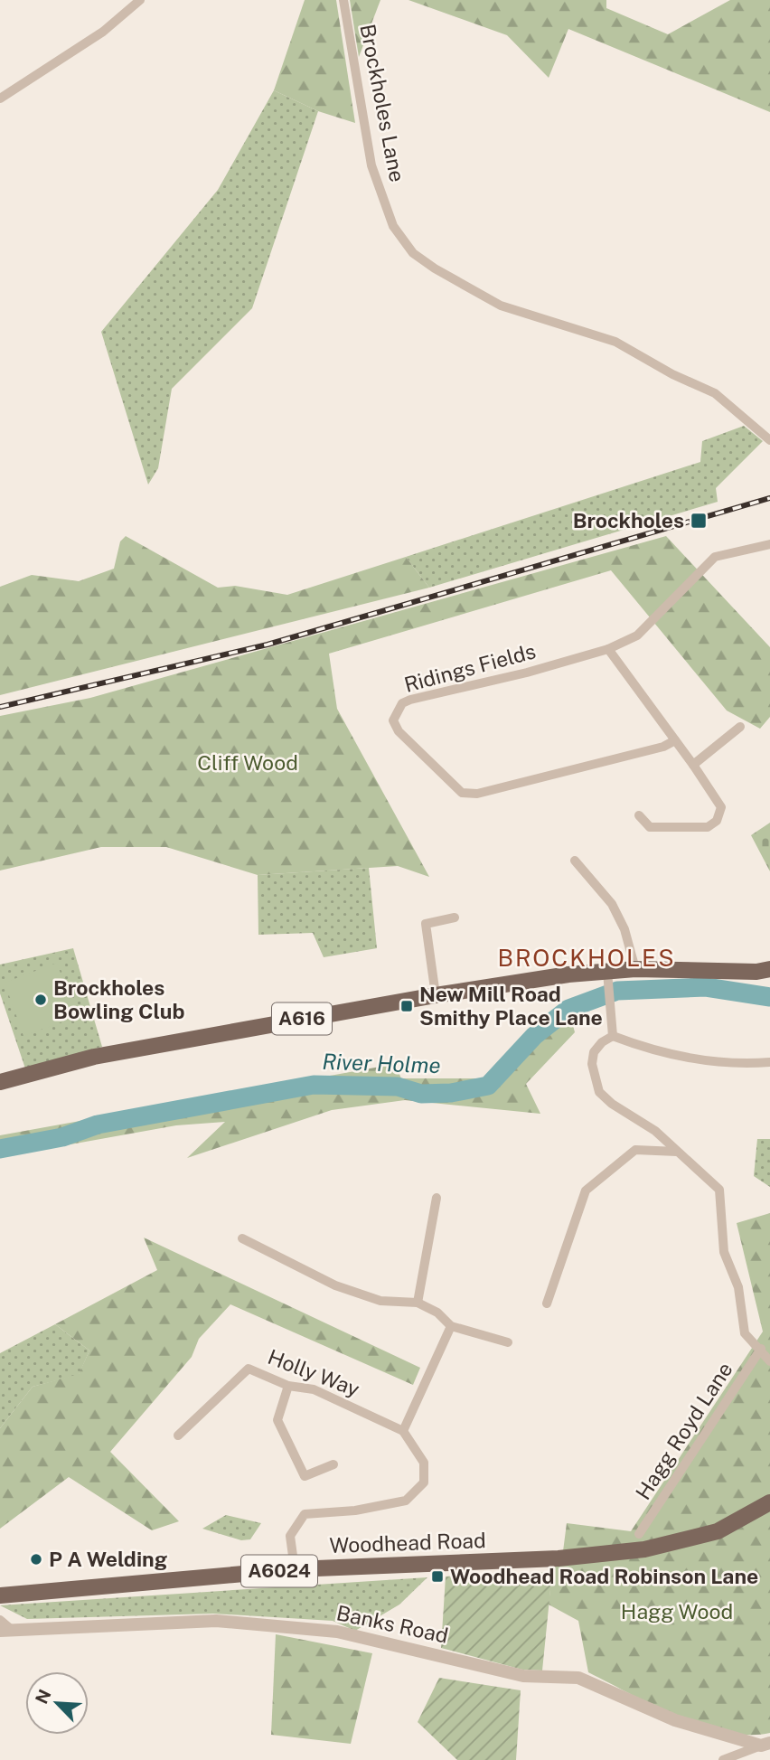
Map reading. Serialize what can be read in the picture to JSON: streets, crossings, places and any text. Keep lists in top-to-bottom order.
{
  "streets": {
    "main road": ["A616", "Woodhead Road", "A6024"],
    "street": [
      "Brockholes Lane",
      "Ridings Fields",
      "Holly Way",
      "Hagg Royd Lane",
      "Banks Road"
    ]
  },
  "districts": ["BROCKHOLES"],
  "water": ["River Holme"],
  "parks": ["Cliff Wood", "Hagg Wood"],
  "places": {
    "transit": ["Brockholes", "New Mill Road Smithy Place Lane", "Woodhead Road Robinson Lane"],
    "other": ["Brockholes Bowling Club", "P A Welding"]
  },
  "north": "top left"
}
